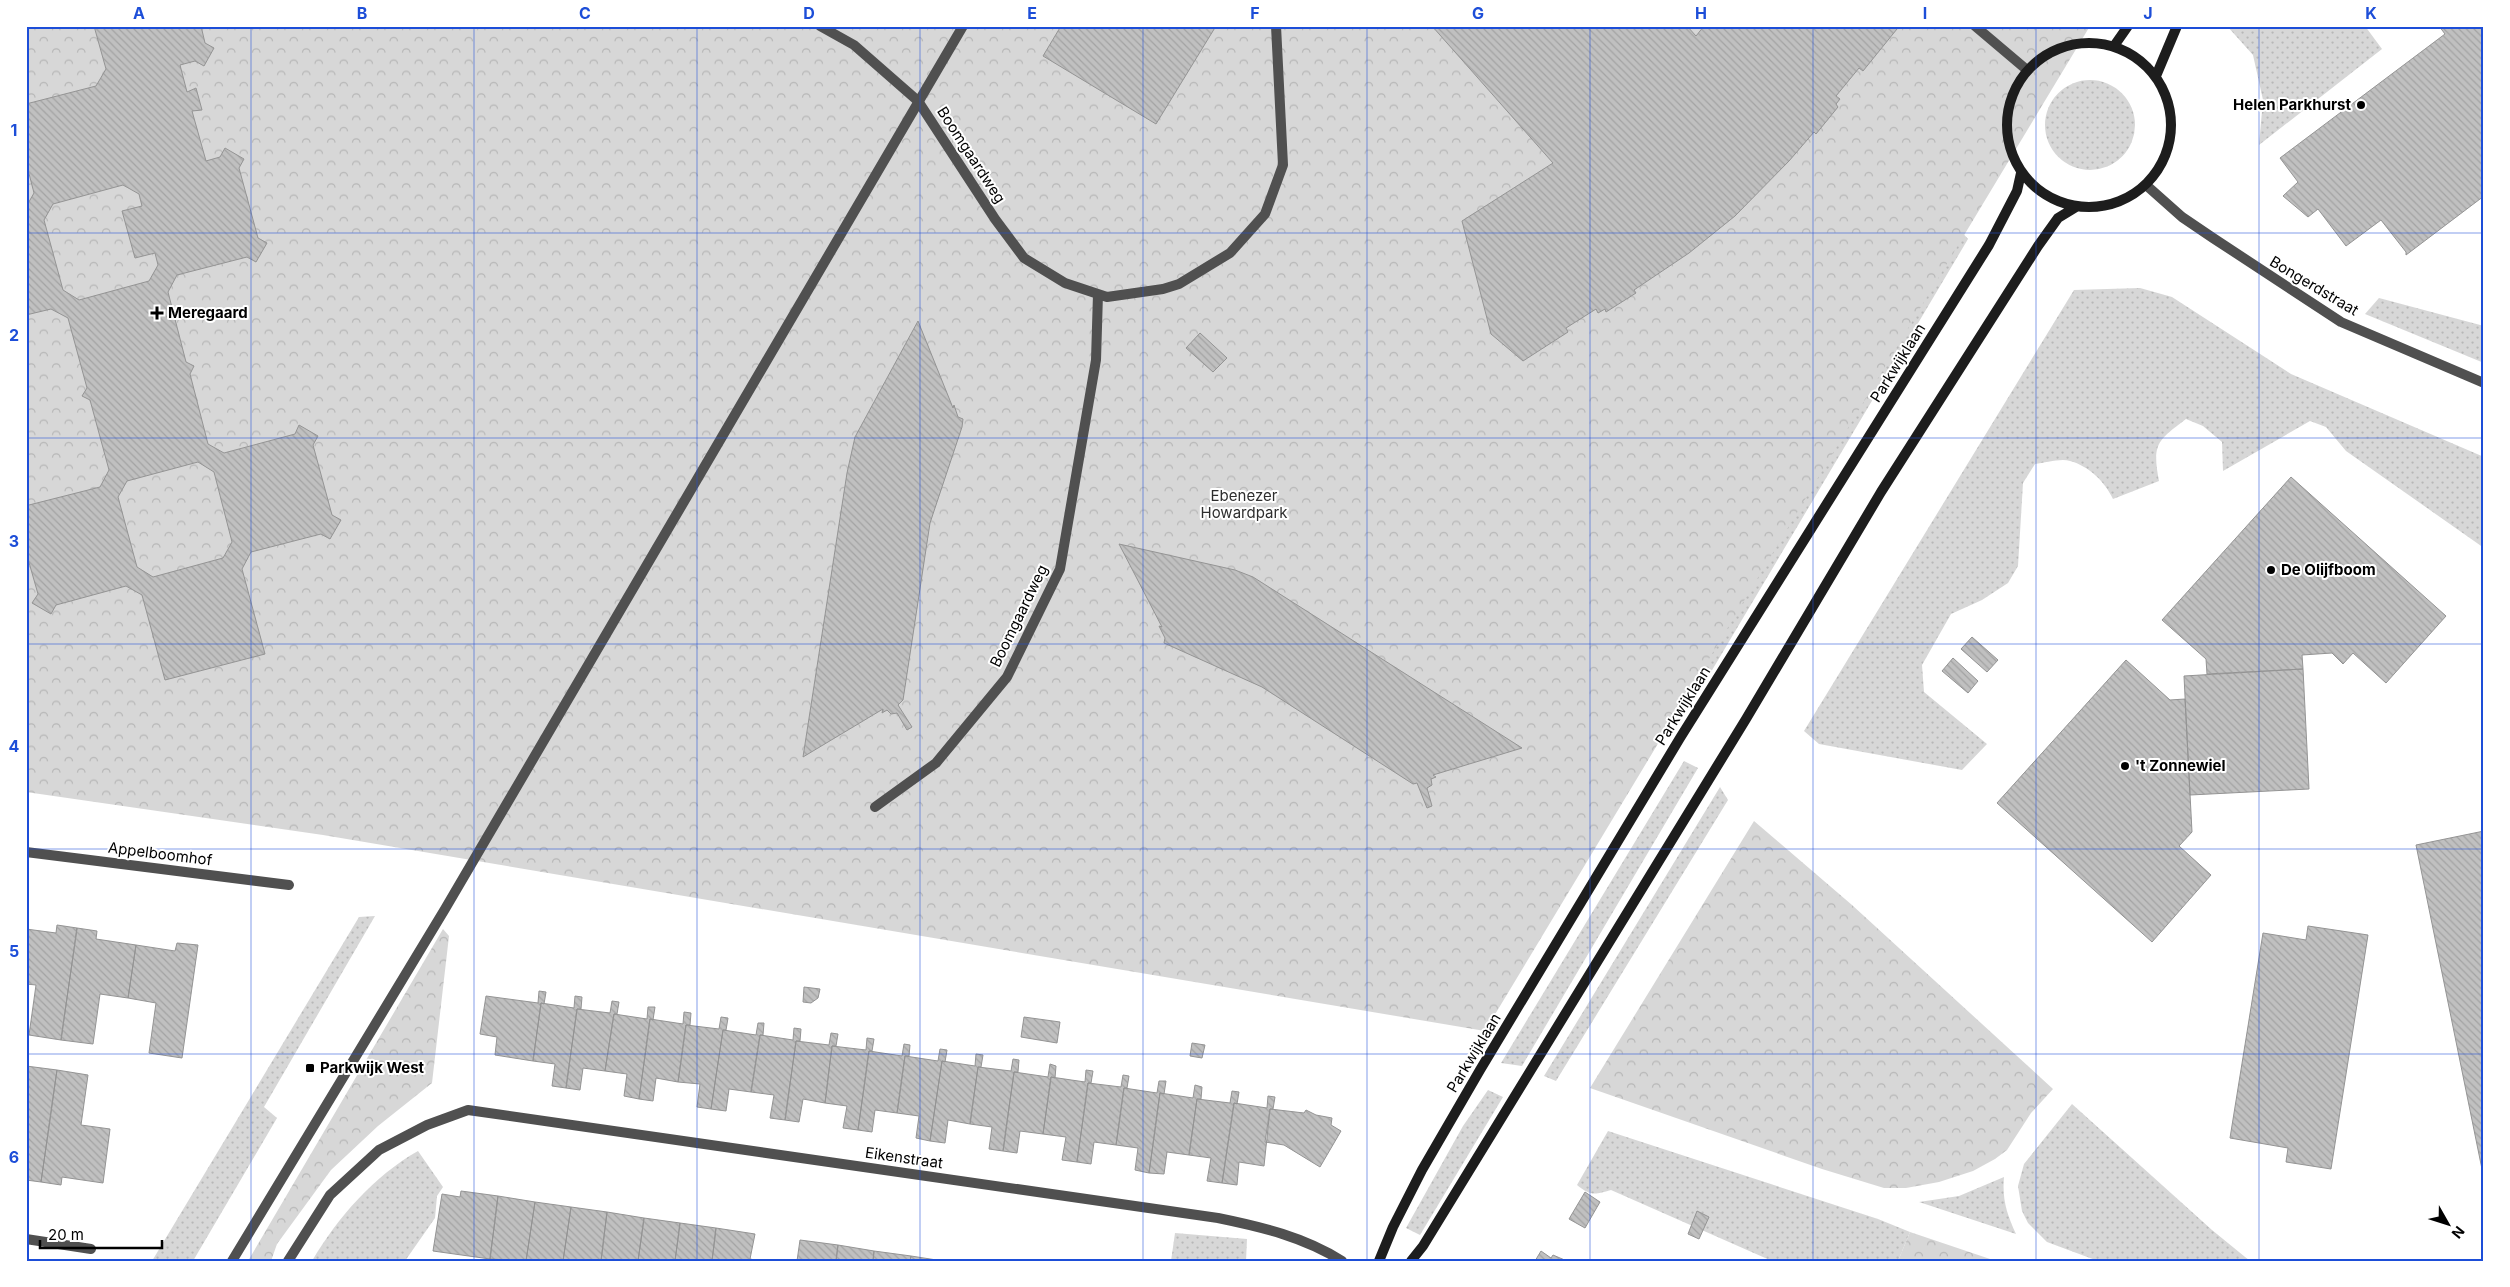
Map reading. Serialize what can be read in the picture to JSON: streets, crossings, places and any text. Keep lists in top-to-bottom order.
{
  "streets": {
    "street": [
      "Boomgaardweg",
      "Bongerdstraat",
      "Parkwijklaan",
      "Appelboomhof",
      "Eikenstraat"
    ]
  },
  "crossings": [
    ["Bongerdstraat", "Parkwijklaan"]
  ],
  "parks": ["Ebenezer Howardpark"],
  "places": {
    "other": ["Helen Parkhurst", "De Olijfboom", "'t Zonnewiel"],
    "health": ["Meregaard"],
    "transit": ["Parkwijk West"]
  },
  "scale_bar": "20 m",
  "north": "bottom right",
  "grid": {
    "columns": [
      "A",
      "B",
      "C",
      "D",
      "E",
      "F",
      "G",
      "H",
      "I",
      "J",
      "K"
    ],
    "rows": [
      "1",
      "2",
      "3",
      "4",
      "5",
      "6"
    ]
  }
}
